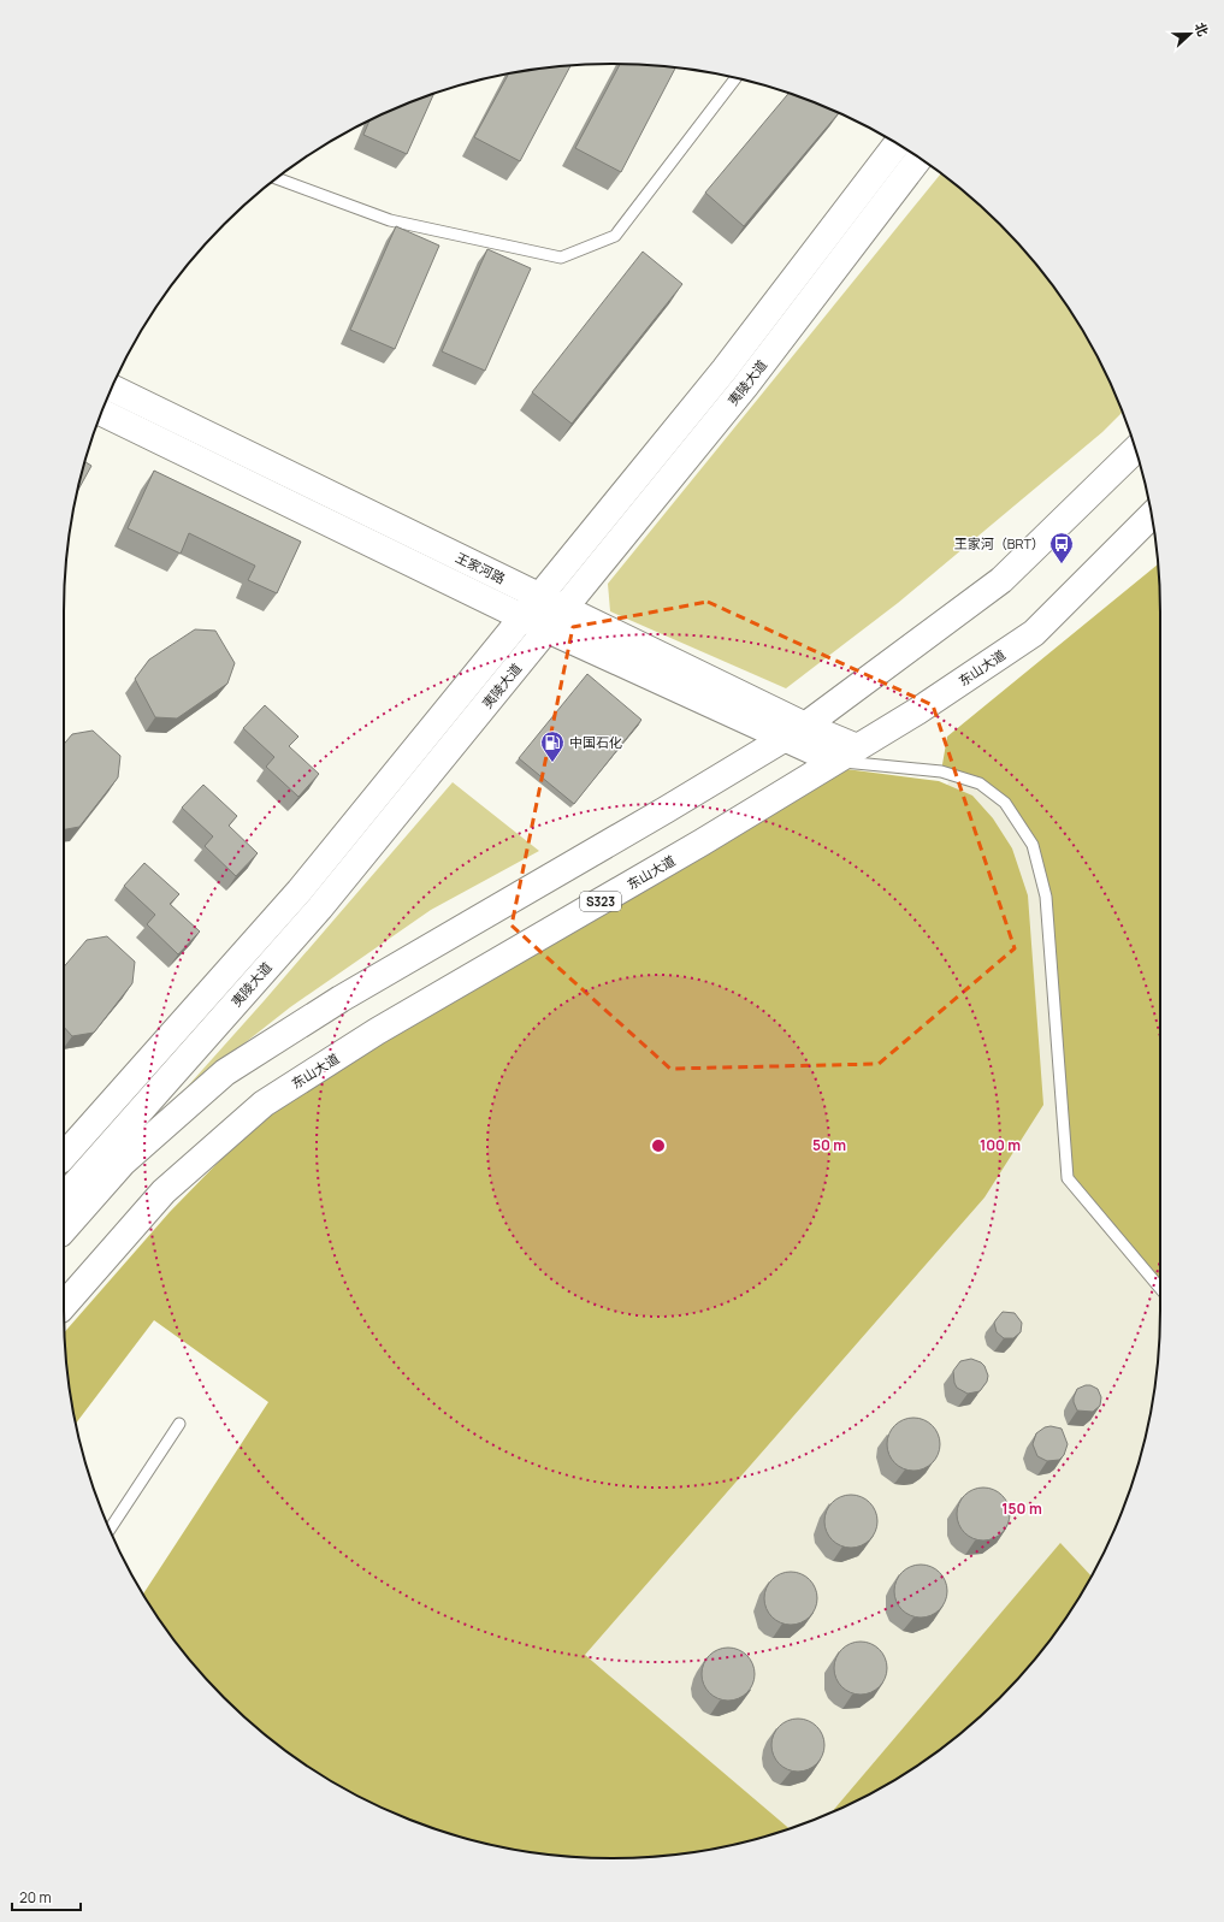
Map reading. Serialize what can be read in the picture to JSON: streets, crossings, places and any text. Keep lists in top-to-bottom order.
{
  "streets": {
    "main road": [
      "夷陵大道",
      "王家河路",
      "东山大道",
      "S323"
    ]
  },
  "crossings": [
    ["夷陵大道", "王家河路"],
    ["王家河路", "东山大道"]
  ],
  "places": {
    "bus stop": ["王家河（BRT）"],
    "fuel station": ["中国石化"]
  },
  "scale_bar": "20 m",
  "north": "right",
  "rings": ["50 m", "100 m", "150 m"]
}
